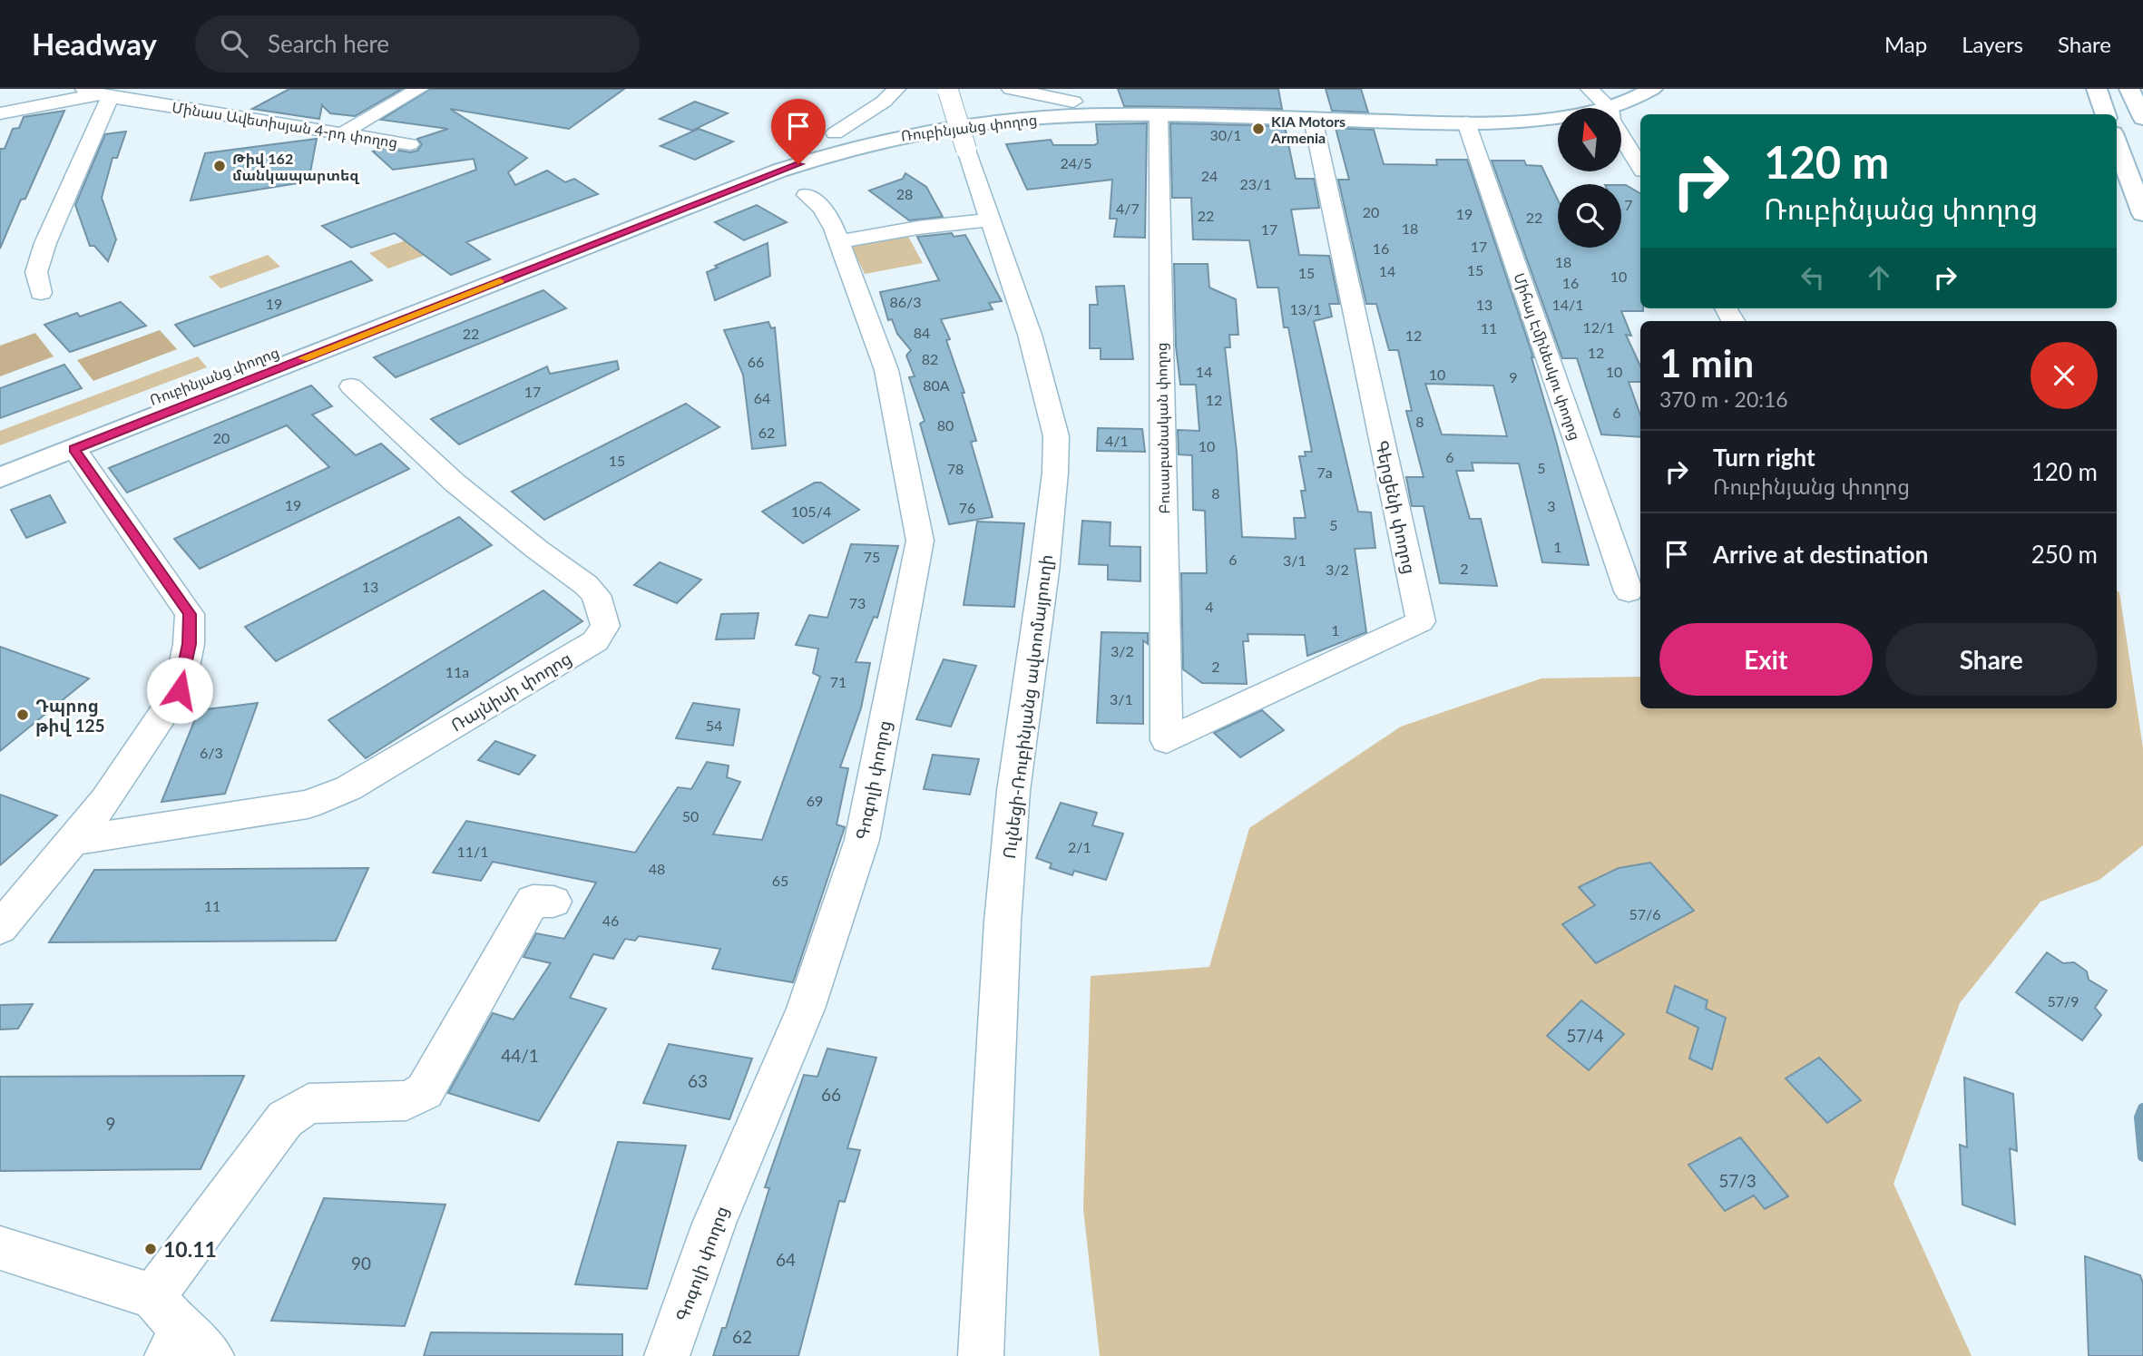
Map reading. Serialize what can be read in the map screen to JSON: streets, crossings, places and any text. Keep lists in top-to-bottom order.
{
  "streets": {
    "main road": ["Ռուբինյանց փողոց"],
    "street": [
      "Մինաս Ավետիսյան 4-րդ փողոց",
      "Միհայ Էմինեսկու փողոց",
      "Բուսաբանական փողոց",
      "Գերցենի փողոց",
      "Ռայնիսի փողոց",
      "Ուլնեցի-Ռուբինյանց ավտոմայրուղի",
      "Գոգոլի փողոց"
    ]
  },
  "crossings": [
    ["Ռուբինյանց փողոց", "Միհայ Էմինեսկու փողոց"],
    ["Ռուբինյանց փողոց", "Բուսաբանական փողոց"],
    ["Ռուբինյանց փողոց", "Գերցենի փողոց"],
    ["Ռուբինյանց փողոց", "Ուլնեցի-Ռուբինյանց ավտոմայրուղի"],
    ["Բուսաբանական փողոց", "Գերցենի փողոց"]
  ],
  "places": [
    "KIA Motors Armenia",
    "Թիվ 162 մանկապարտեզ",
    "Դպրոց թիվ 125",
    "10.11"
  ],
  "house_numbers": [
    "30/1",
    "24/5",
    "24",
    "23/1",
    "28",
    "7",
    "4/7",
    "20",
    "19",
    "22",
    "22",
    "18",
    "17",
    "17",
    "16",
    "18",
    "15",
    "14",
    "15",
    "10",
    "16",
    "86/3",
    "19",
    "13",
    "14/1",
    "13/1",
    "12/1",
    "11",
    "84",
    "22",
    "12",
    "12",
    "82",
    "66",
    "14",
    "10",
    "10",
    "9",
    "80A",
    "17",
    "64",
    "12",
    "6",
    "8",
    "80",
    "62",
    "20",
    "4/1",
    "10",
    "6",
    "15",
    "5",
    "78",
    "7a",
    "8",
    "19",
    "3",
    "76",
    "105/4",
    "5",
    "1",
    "75",
    "6",
    "3/1",
    "2",
    "3/2",
    "13",
    "73",
    "4",
    "1",
    "3/2",
    "2",
    "11a",
    "71",
    "3/1",
    "54",
    "6/3",
    "69",
    "50",
    "2/1",
    "11/1",
    "48",
    "65",
    "11",
    "57/6",
    "46",
    "57/9",
    "57/4",
    "44/1",
    "63",
    "66",
    "9",
    "57/3",
    "64",
    "90",
    "62"
  ],
  "north": "top",
  "page": {
    "header": "Headway",
    "search": "Search here",
    "nav": ["Map", "Layers", "Share"],
    "turn": ["120 m", "Ռուբինյանց փողոց"],
    "heading": ["1 min", "370 m · 20:16"],
    "list": [
      {
        "name": "Turn right",
        "note": "Ռուբինյանց փողոց",
        "value": "120 m"
      },
      {
        "name": "Arrive at destination",
        "value": "250 m"
      }
    ],
    "buttons": ["Exit", "Share"]
  }
}
